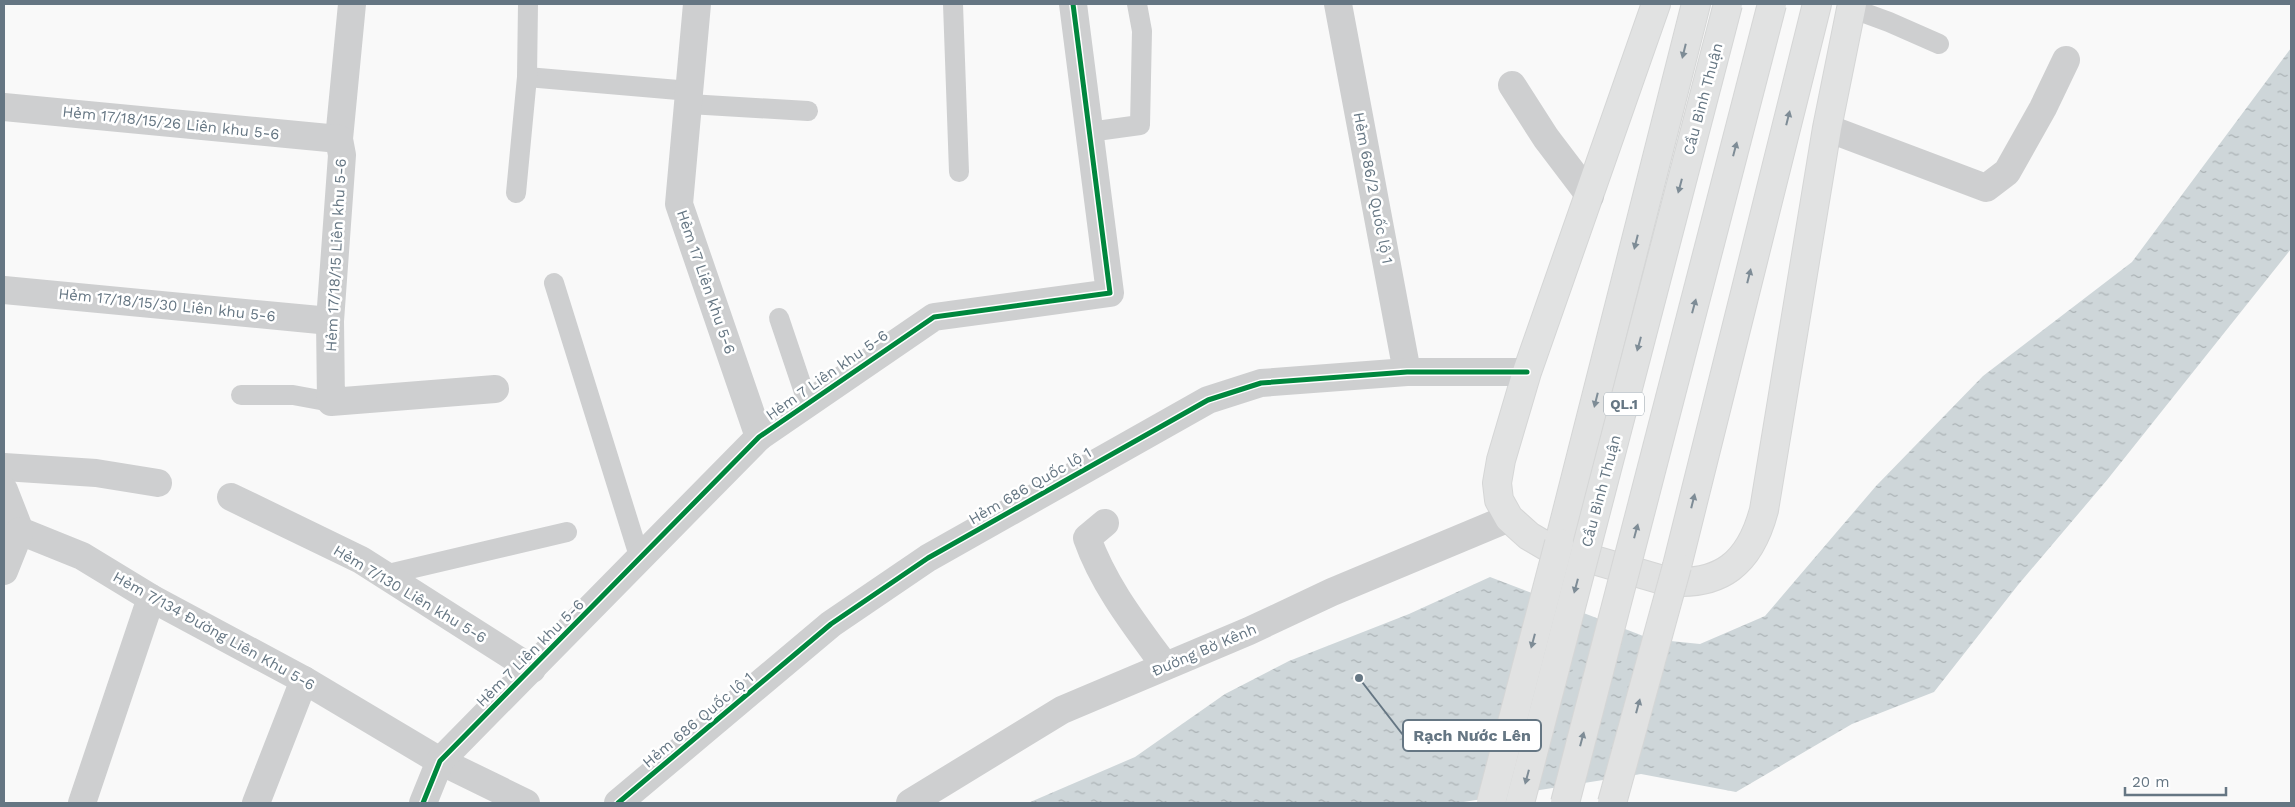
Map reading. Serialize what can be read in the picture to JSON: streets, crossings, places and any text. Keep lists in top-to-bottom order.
{
  "streets": {
    "highway": ["Cầu Bình Thuận", "QL.1"],
    "street": [
      "Hẻm 17/18/15/26 Liên khu 5-6",
      "Hẻm 686/2 Quốc lộ 1",
      "Hẻm 17/18/15 Liên khu 5-6",
      "Hẻm 17 Liên khu 5-6",
      "Hẻm 17/18/15/30 Liên khu 5-6",
      "Hẻm 7 Liên khu 5-6",
      "Hẻm 686 Quốc lộ 1",
      "Hẻm 7/130 Liên khu 5-6",
      "Hẻm 7/134 Đường Liên Khu 5-6",
      "Đường Bờ Kênh"
    ]
  },
  "crossings": [
    ["Hẻm 17/18/15/26 Liên khu 5-6", "Hẻm 17/18/15 Liên khu 5-6"],
    ["Hẻm 686/2 Quốc lộ 1", "Hẻm 686 Quốc lộ 1"],
    ["Hẻm 17/18/15 Liên khu 5-6", "Hẻm 17/18/15/30 Liên khu 5-6"],
    ["Hẻm 17 Liên khu 5-6", "Hẻm 7 Liên khu 5-6"],
    ["Hẻm 7 Liên khu 5-6", "Hẻm 7/130 Liên khu 5-6"],
    ["Hẻm 7 Liên khu 5-6", "Hẻm 7/134 Đường Liên Khu 5-6"]
  ],
  "places": ["Rạch Nước Lên"],
  "scale_bar": "20 m"
}
